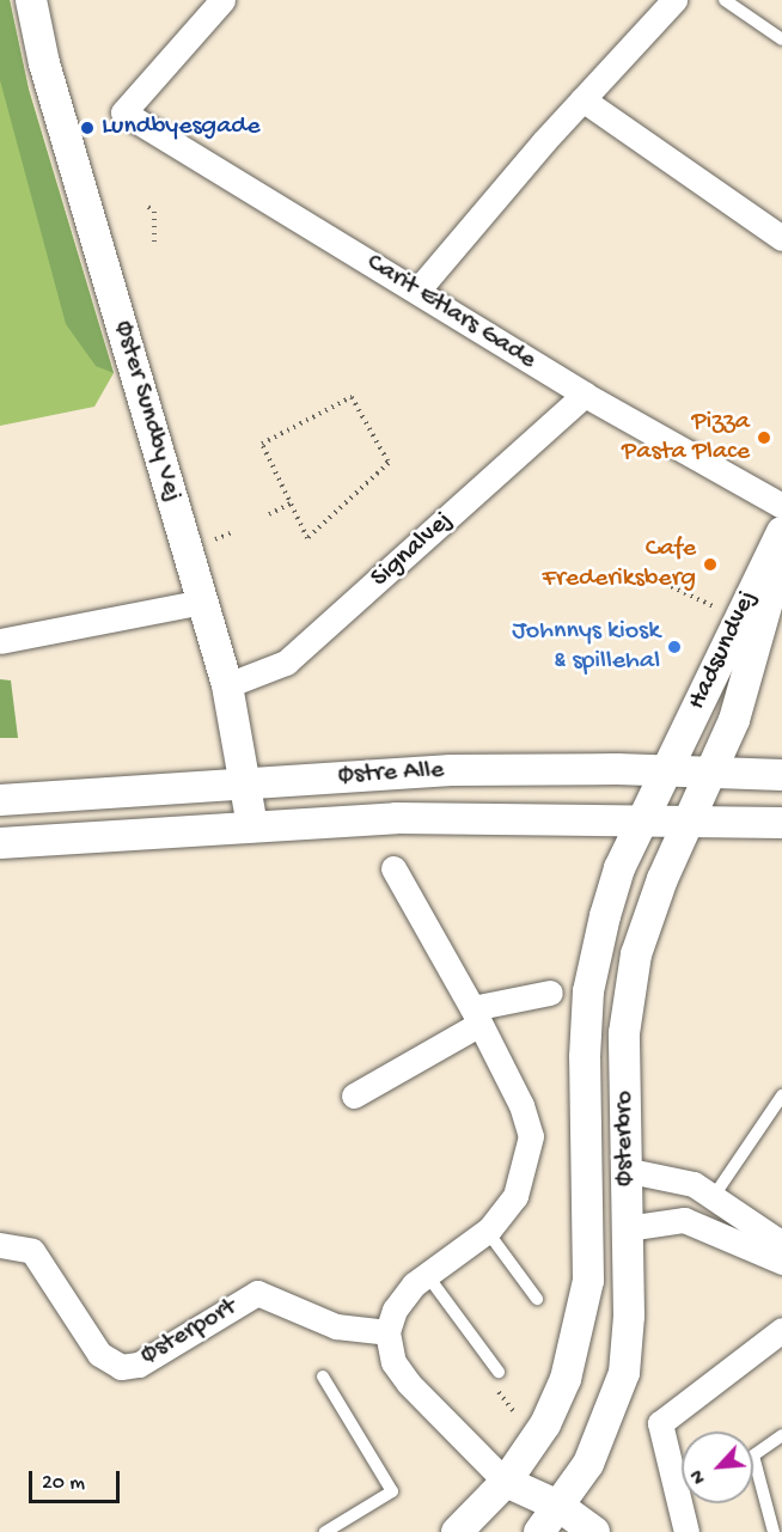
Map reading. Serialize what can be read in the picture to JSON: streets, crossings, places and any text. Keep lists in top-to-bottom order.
{
  "streets": {
    "street": [
      "Carit Etlars Gade",
      "Øster Sundby Vej",
      "Signalvej",
      "Hadsundvej",
      "Østre Alle",
      "Østerbro",
      "Østerport"
    ]
  },
  "crossings": [
    ["Carit Etlars Gade", "Signalvej"],
    ["Øster Sundby Vej", "Signalvej"],
    ["Øster Sundby Vej", "Østre Alle"],
    ["Hadsundvej", "Østre Alle"],
    ["Hadsundvej", "Østerbro"],
    ["Østre Alle", "Østerbro"],
    ["Østerbro", "Østerport"]
  ],
  "places": [
    "Lundbyesgade",
    "Pizza Pasta Place",
    "Cafe Frederiksberg",
    "Johnnys kiosk & spillehal"
  ],
  "scale_bar": "20 m",
  "north": "bottom left"
}
